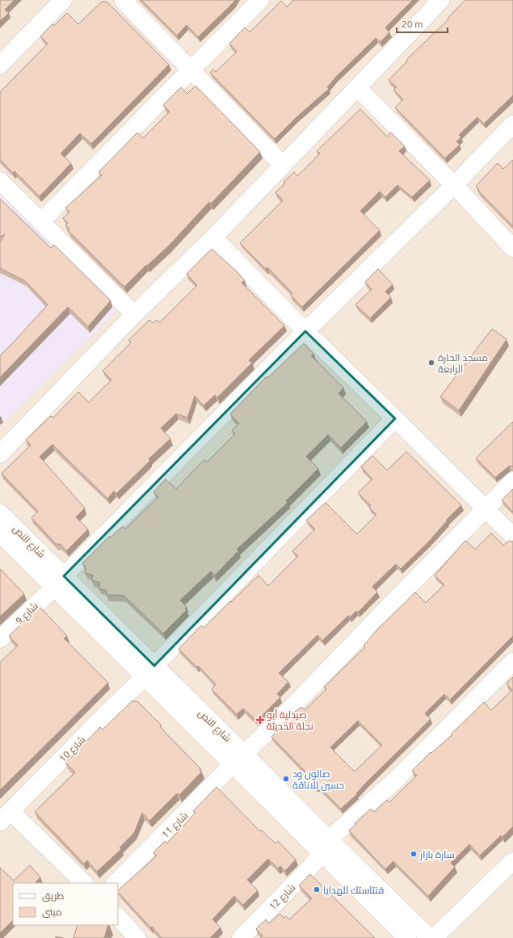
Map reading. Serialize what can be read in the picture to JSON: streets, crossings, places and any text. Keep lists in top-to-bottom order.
{
  "streets": {
    "street": [
      "شارع النص",
      "شارع 9",
      "شارع 10",
      "شارع 11",
      "شارع 12"
    ]
  },
  "crossings": [
    ["شارع النص", "شارع 9"],
    ["شارع النص", "شارع 10"],
    ["شارع النص", "شارع 11"],
    ["شارع النص", "شارع 12"]
  ],
  "places": {
    "other": [
      "مسجد الحارة الرابعة",
      "صالون ود حسين للاناقة",
      "سارة بازار",
      "فنتاستك للهدايا"
    ],
    "health": ["صيدلية أبو نجلة الحديثة"]
  },
  "legend": ["طريق", "مبنى"],
  "scale_bar": "20 m"
}
